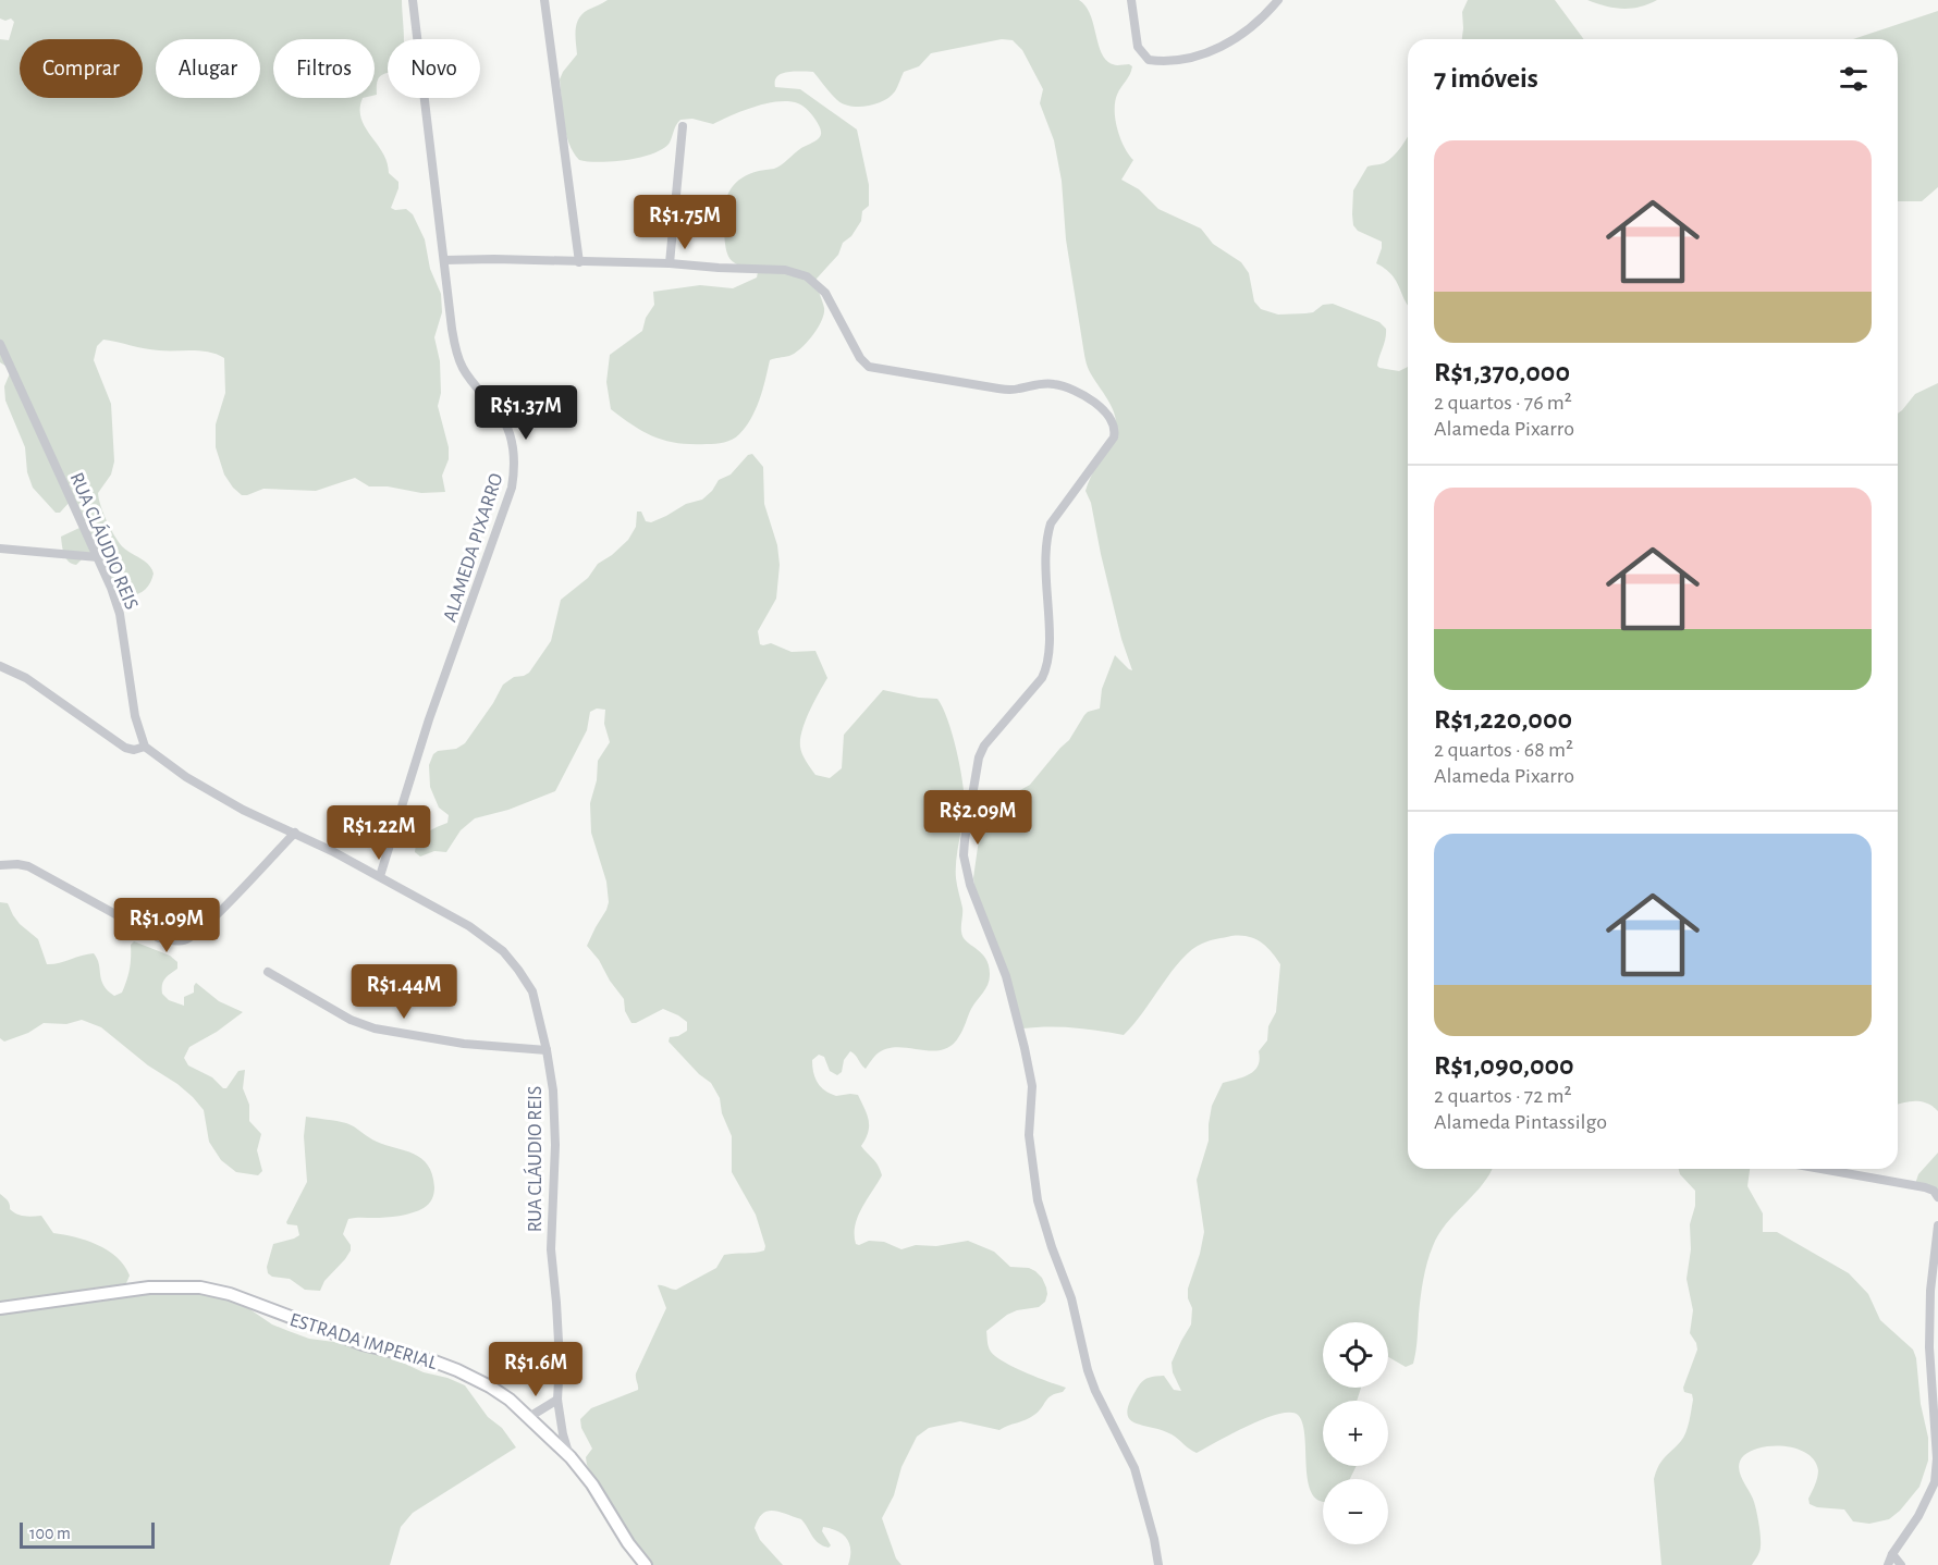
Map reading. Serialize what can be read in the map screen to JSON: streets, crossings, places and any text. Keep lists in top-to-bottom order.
{
  "streets": {
    "street": ["RUA CLÁUDIO REIS", "ALAMEDA PIXARRO", "ESTRADA IMPERIAL"]
  },
  "crossings": [
    ["RUA CLÁUDIO REIS", "ALAMEDA PIXARRO"],
    ["RUA CLÁUDIO REIS", "ESTRADA IMPERIAL"]
  ],
  "scale_bar": "100 m",
  "page": {
    "chip": [
      "Comprar",
      "Alugar",
      "Filtros",
      "Novo"
    ],
    "heading": "7 imóveis",
    "list": [
      {
        "name": "R$1,370,000",
        "note": "2 quartos · 76 m² · Alameda Pixarro"
      },
      {
        "name": "R$1,220,000",
        "note": "2 quartos · 68 m² · Alameda Pixarro"
      },
      {
        "name": "R$1,090,000",
        "note": "2 quartos · 72 m² · Alameda Pintassilgo"
      }
    ],
    "price": [
      "R$1.75M",
      "R$1.37M",
      "R$2.09M",
      "R$1.22M",
      "R$1.09M",
      "R$1.44M",
      "R$1.6M"
    ],
    "map_buttons": ["+", "−"],
    "scale": "100 m"
  }
}
